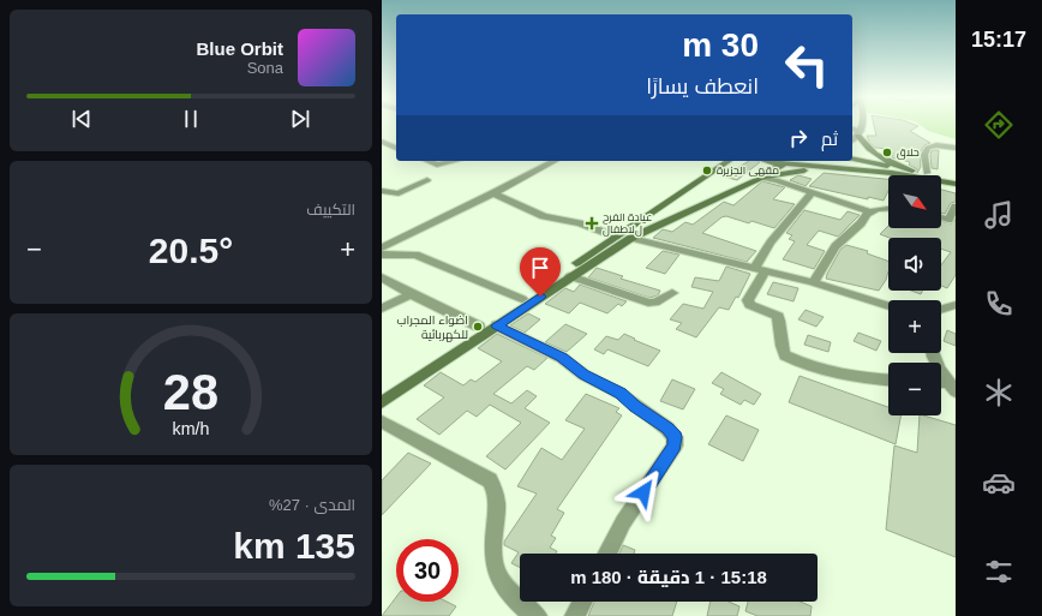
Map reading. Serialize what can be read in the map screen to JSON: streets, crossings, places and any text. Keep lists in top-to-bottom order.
{
  "places": {
    "other": ["حلاق", "مقهى الجزيرة", "اضواء المجراب للكهربائية"],
    "health": ["عيادة الفرح لﻻطفال"]
  },
  "north": "bottom right",
  "page": {
    "tabs": "15:17",
    "turn": ["30 m", "انعطف يسارًا"],
    "song": ["Blue Orbit", "Sona"],
    "then": "ثم",
    "tile": [
      "التكييف",
      ["المدى · 27%", "135 km"]
    ],
    "map_buttons": ["+", "−"],
    "heat": ["−", "20.5°", "+"],
    "limit": "30",
    "trip": "15:18 · 1 دقيقة · 180 m",
    "gauge": ["28", "km/h"]
  }
}
